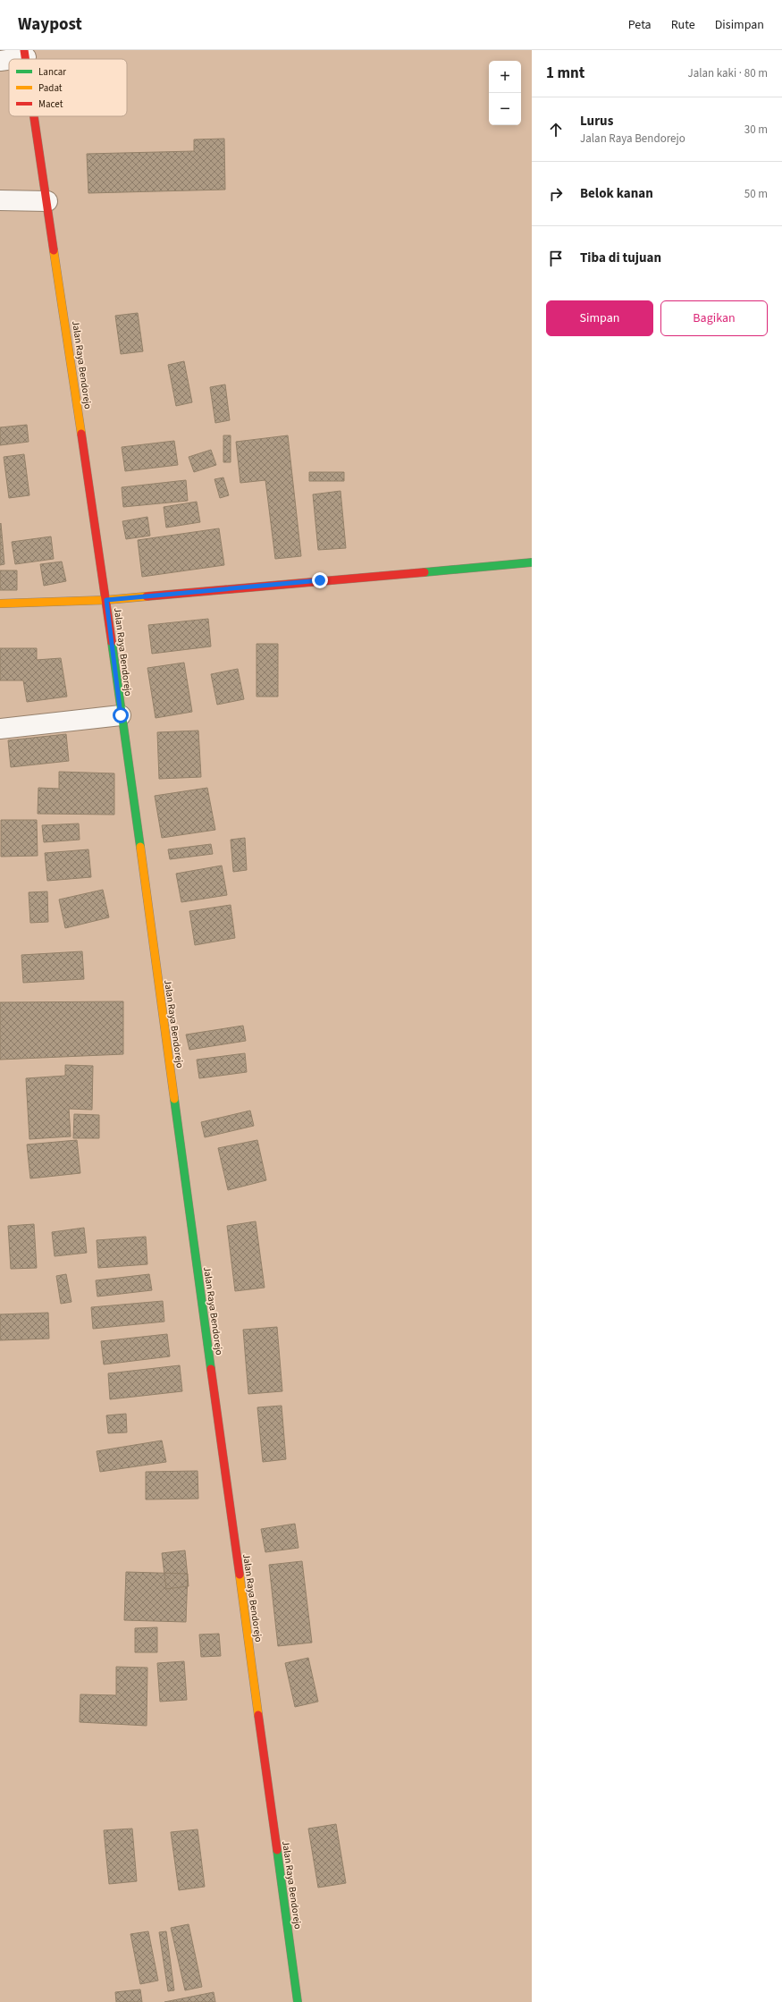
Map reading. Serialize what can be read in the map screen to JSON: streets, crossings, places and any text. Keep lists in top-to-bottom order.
{
  "streets": {
    "main road": ["Jalan Raya Bendorejo"]
  },
  "legend": ["Lancar", "Padat", "Macet"],
  "page": {
    "header": "Waypost",
    "nav": ["Peta", "Rute", "Disimpan"],
    "heading": ["1 mnt", "Jalan kaki · 80 m"],
    "map_buttons": ["+", "−"],
    "list": [
      ["Lurus", "Jalan Raya Bendorejo", "30 m"],
      ["Belok kanan", "50 m"],
      "Tiba di tujuan"
    ],
    "buttons": ["Simpan", "Bagikan"]
  }
}
